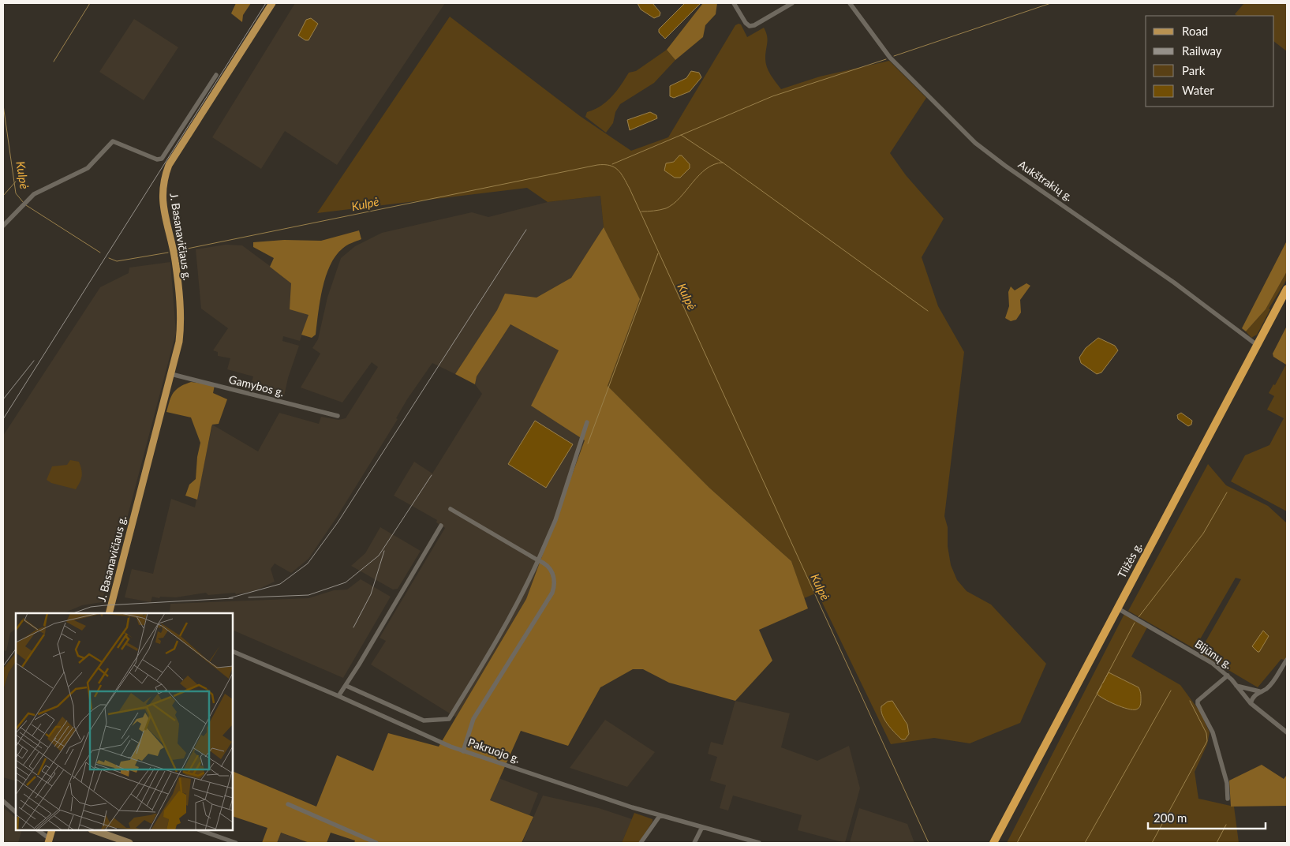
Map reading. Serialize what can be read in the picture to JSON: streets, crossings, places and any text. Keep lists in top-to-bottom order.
{
  "streets": {
    "highway": ["Tilžės g."],
    "main road": ["J. Basanavičiaus g."],
    "street": [
      "Aukštrakių g.",
      "Gamybos g.",
      "Bijūnų g.",
      "Pakruojo g."
    ]
  },
  "crossings": [
    ["Aukštrakių g.", "Tilžės g."],
    ["J. Basanavičiaus g.", "Gamybos g."],
    ["Tilžės g.", "Bijūnų g."]
  ],
  "water": ["Kulpė"],
  "legend": [
    "Road",
    "Railway",
    "Park",
    "Water"
  ],
  "scale_bar": "200 m"
}
